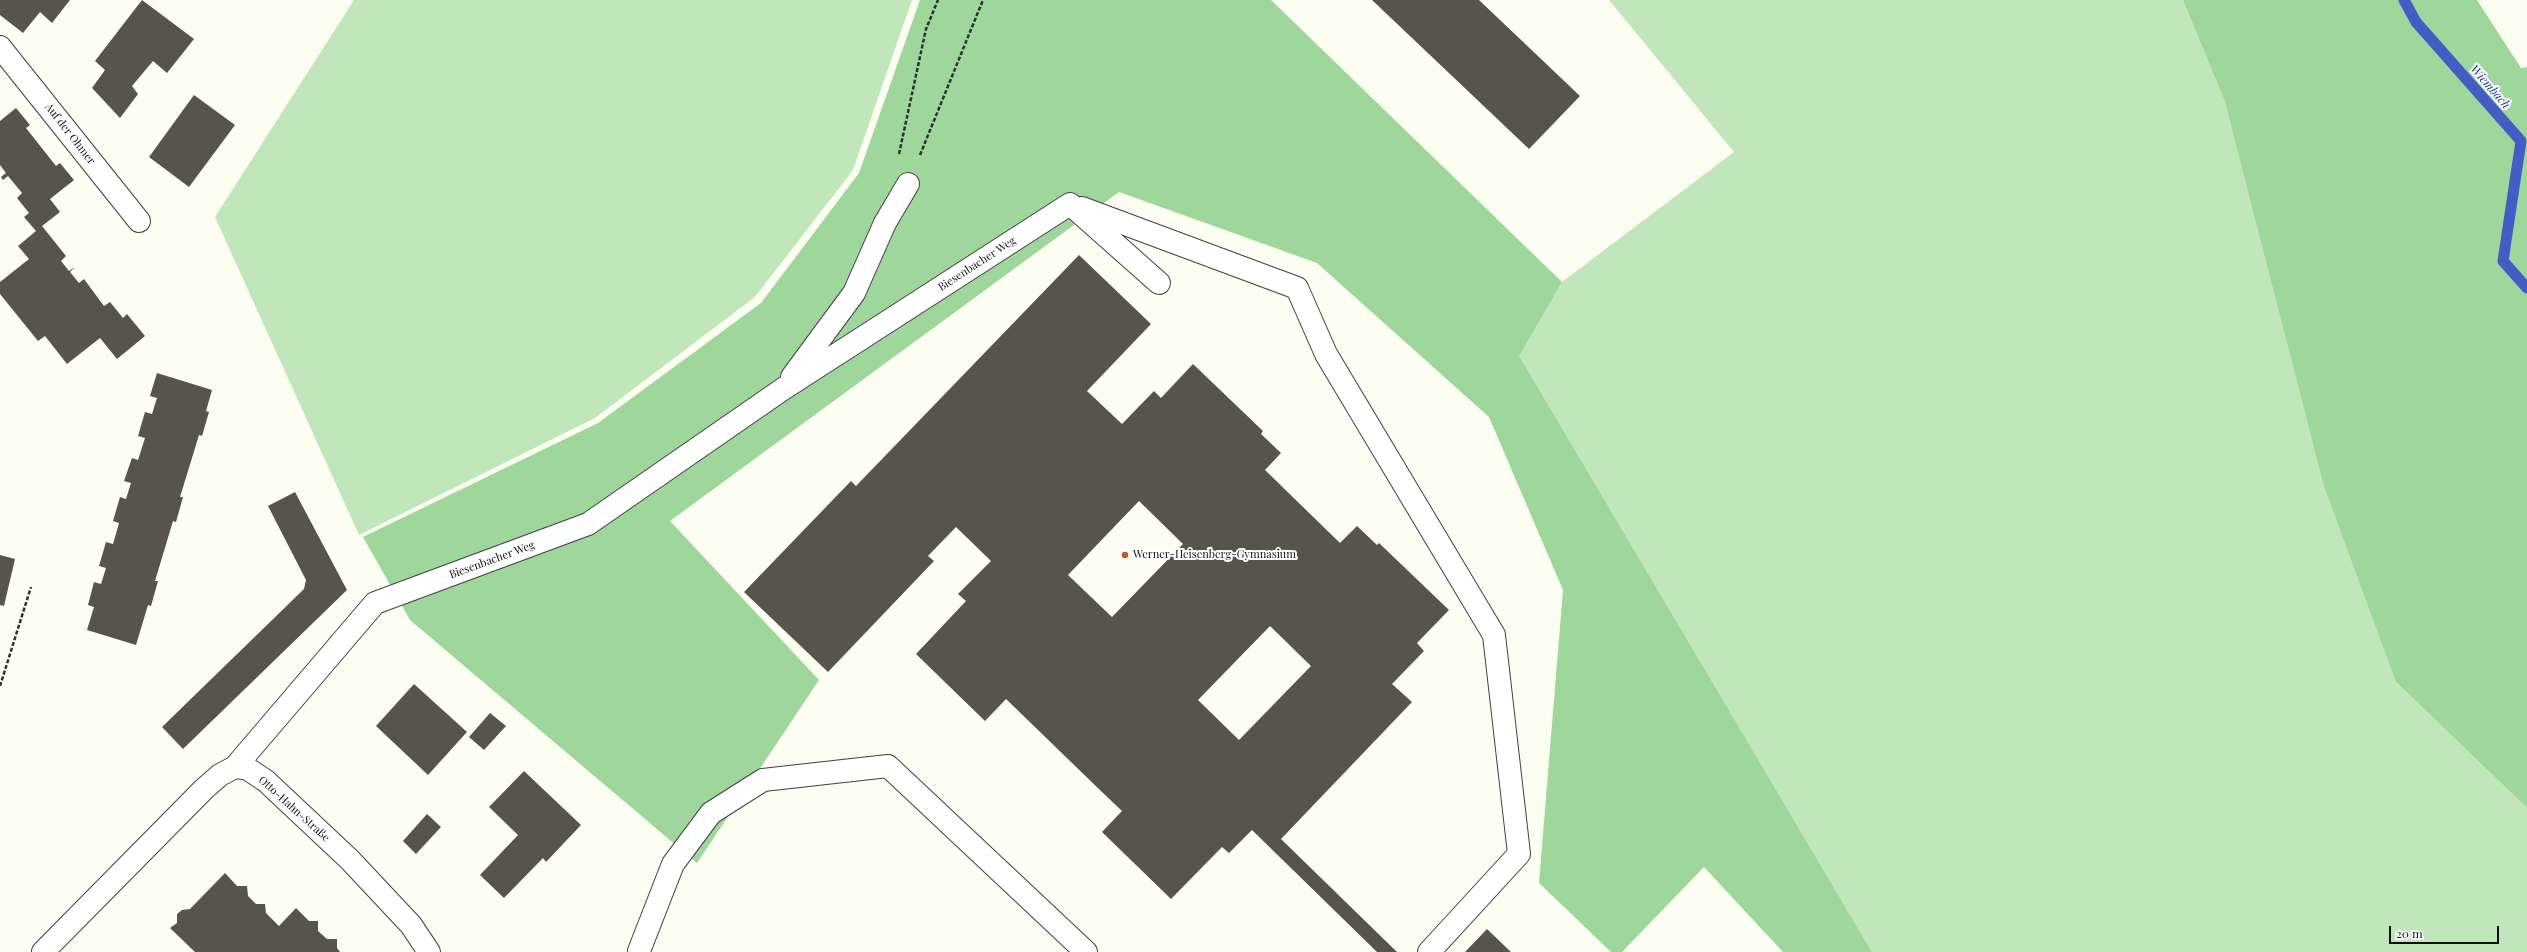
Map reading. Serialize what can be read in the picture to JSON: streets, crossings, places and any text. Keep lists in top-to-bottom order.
{
  "streets": {
    "street": ["Auf der Ohmer", "Biesenbacher Weg", "Otto-Hahn-Straße"]
  },
  "crossings": [
    ["Biesenbacher Weg", "Otto-Hahn-Straße"]
  ],
  "water": ["Wiembach"],
  "places": ["Werner-Heisenberg-Gymnasium"],
  "scale_bar": "20 m"
}
